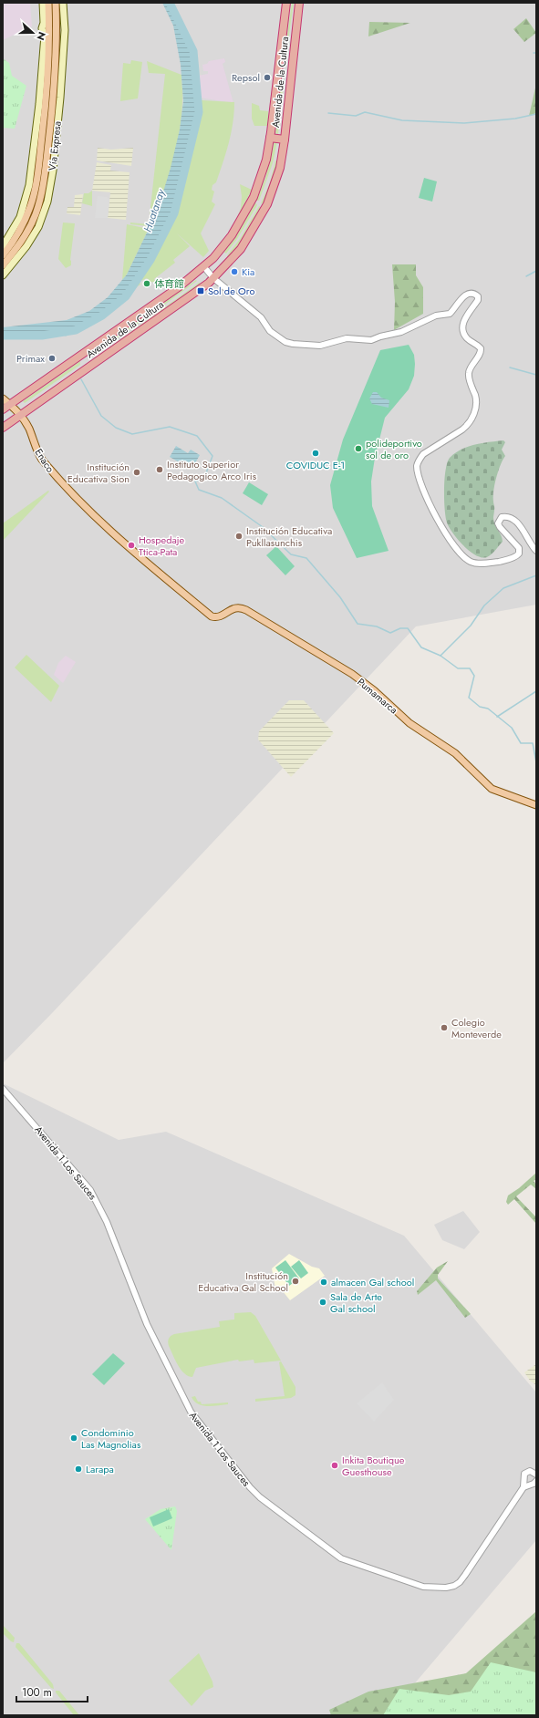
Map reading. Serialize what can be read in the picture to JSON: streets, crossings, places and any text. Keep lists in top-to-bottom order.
{
  "streets": {
    "highway": ["Avenida de la Cultura"],
    "main road": ["Vía Expresa", "Enaco", "Pumamarca"],
    "street": ["Avenida 1 Los Sauces"]
  },
  "crossings": [
    ["Avenida de la Cultura", "Enaco"],
    ["Enaco", "Pumamarca"]
  ],
  "water": ["Huatanay"],
  "places": {
    "other": [
      "Repsol",
      "Kia",
      "体育館",
      "Primax",
      "polideportivo sol de oro",
      "COVIDUC E-1",
      "Instituto Superior Pedagogico Arco Iris",
      "Institución Educativa Sion",
      "Institución Educativa Pukllasunchis",
      "Hospedaje Ttica-Pata",
      "Colegio Monteverde",
      "Institución Educativa Gal School",
      "almacen Gal school",
      "Sala de Arte Gal school",
      "Condominio Las Magnolias",
      "Inkita Boutique Guesthouse",
      "Larapa"
    ],
    "transit": ["Sol de Oro"]
  },
  "scale_bar": "100 m",
  "north": "right"
}
